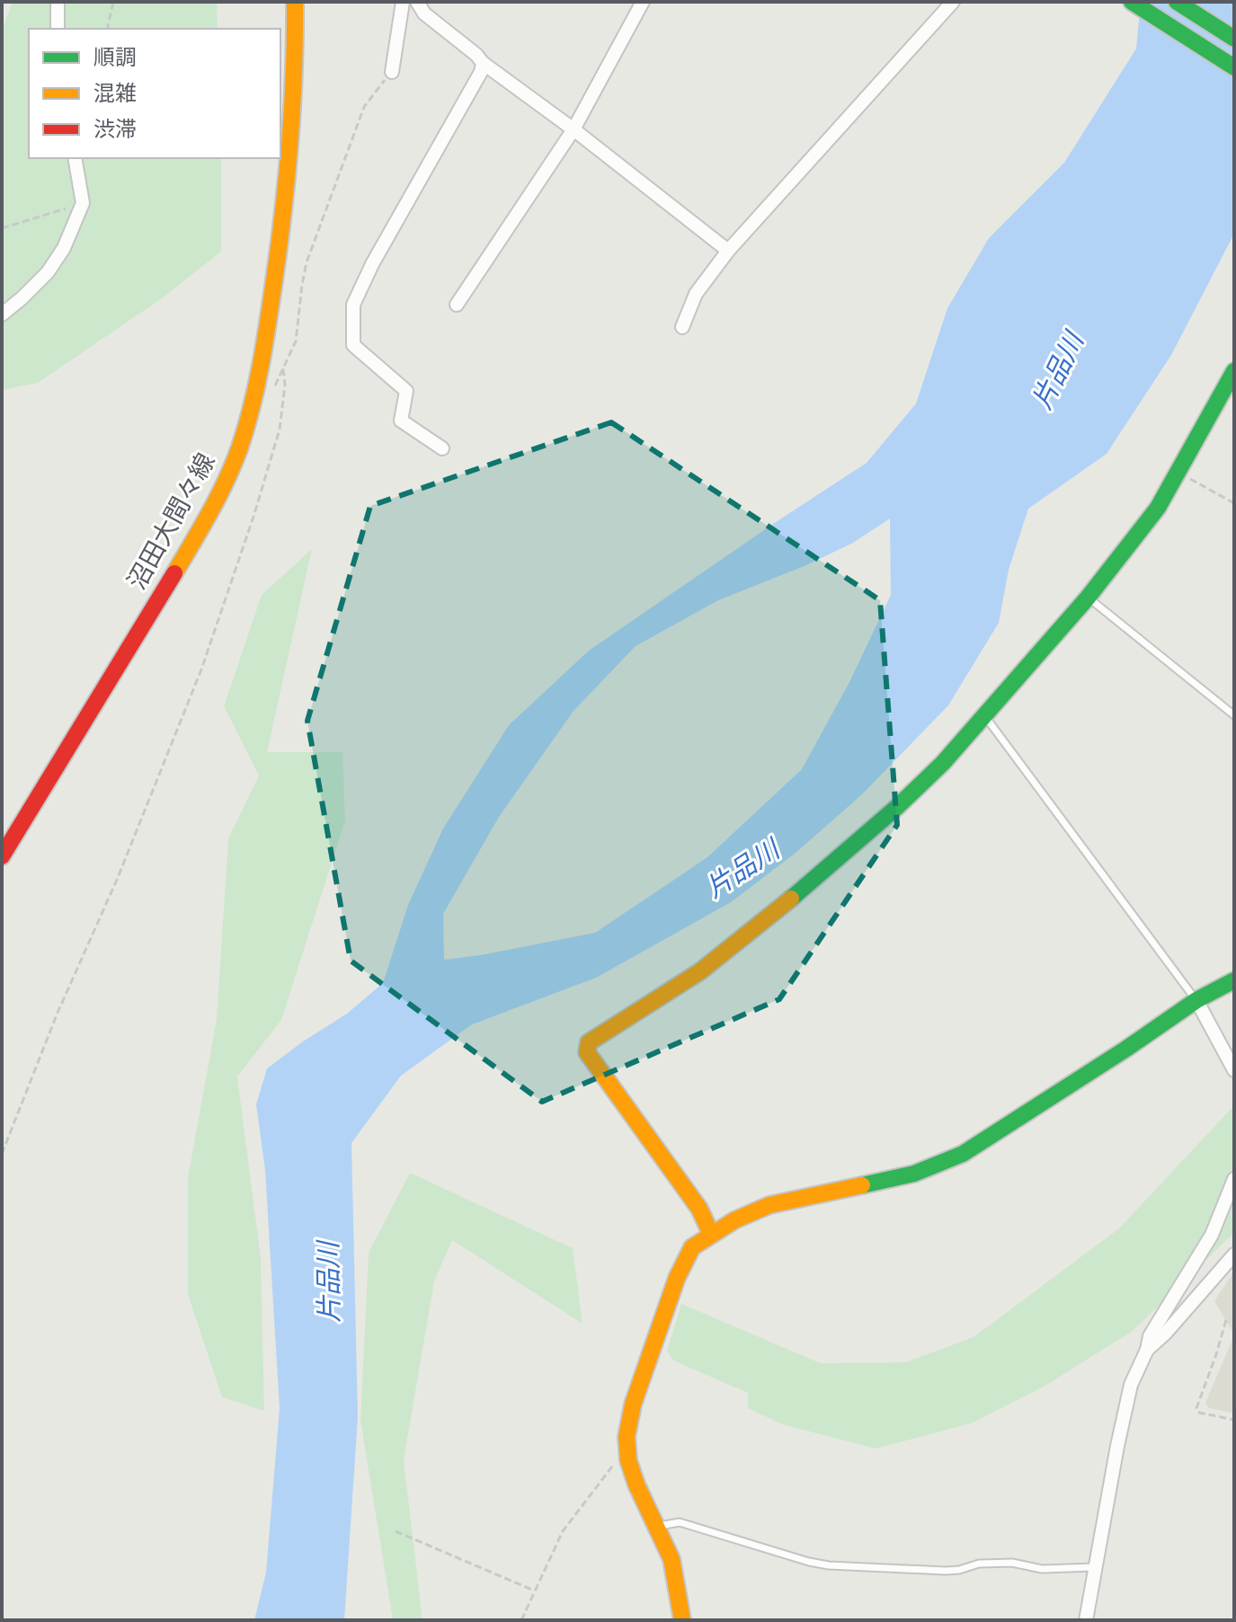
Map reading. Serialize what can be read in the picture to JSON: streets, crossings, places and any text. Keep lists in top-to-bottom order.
{
  "streets": {
    "main road": ["沼田大間々線"]
  },
  "water": ["片品川"],
  "legend": ["順調", "混雑", "渋滞"]
}
